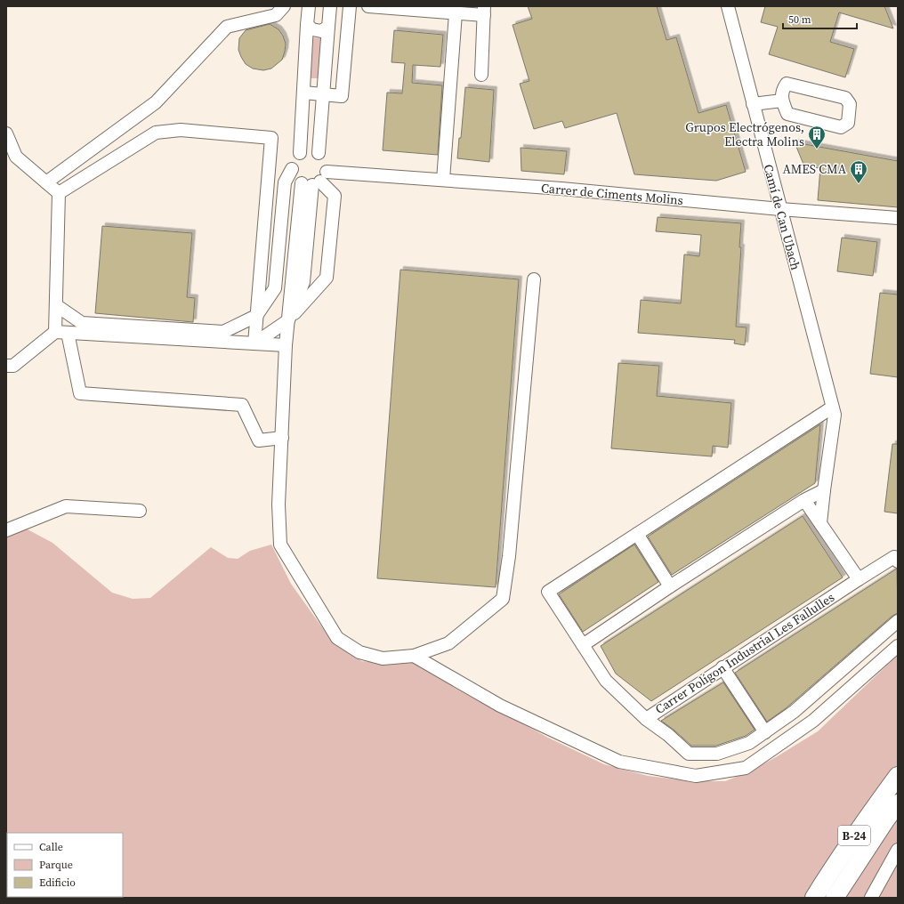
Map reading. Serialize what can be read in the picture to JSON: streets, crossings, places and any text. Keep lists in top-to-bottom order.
{
  "streets": {
    "highway": ["B-24"],
    "street": ["Carrer de Ciments Molins", "Camí de Can Ubach", "Carrer Polígon Industrial Les Fallulles"]
  },
  "crossings": [
    ["Carrer de Ciments Molins", "Camí de Can Ubach"]
  ],
  "places": {
    "building": ["Grupos Electrógenos, Electra Molins", "AMES CMA"]
  },
  "legend": ["Calle", "Parque", "Edificio"],
  "scale_bar": "50 m"
}
